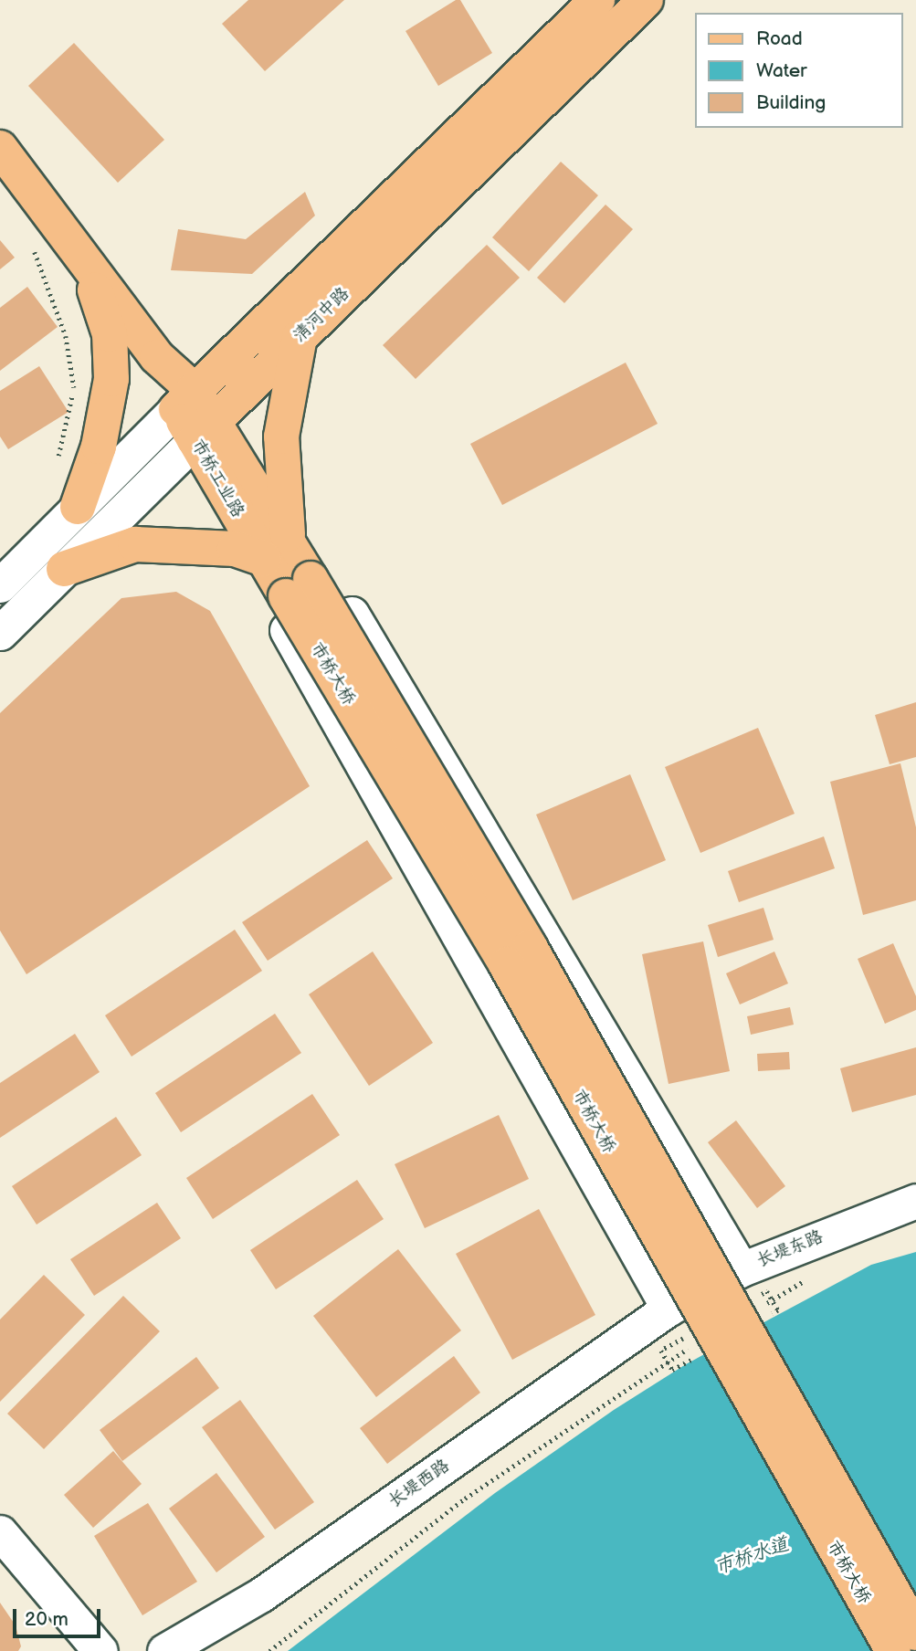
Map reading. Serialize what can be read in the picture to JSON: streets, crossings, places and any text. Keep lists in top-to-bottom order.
{
  "streets": {
    "main road": ["清河中路", "市桥工业路", "市桥大桥"],
    "street": ["长堤东路", "长堤西路"]
  },
  "crossings": [
    ["清河中路", "市桥工业路"],
    ["市桥工业路", "市桥大桥"],
    ["长堤东路", "长堤西路"]
  ],
  "water": ["市桥水道"],
  "legend": ["Road", "Water", "Building"],
  "scale_bar": "20 m"
}
